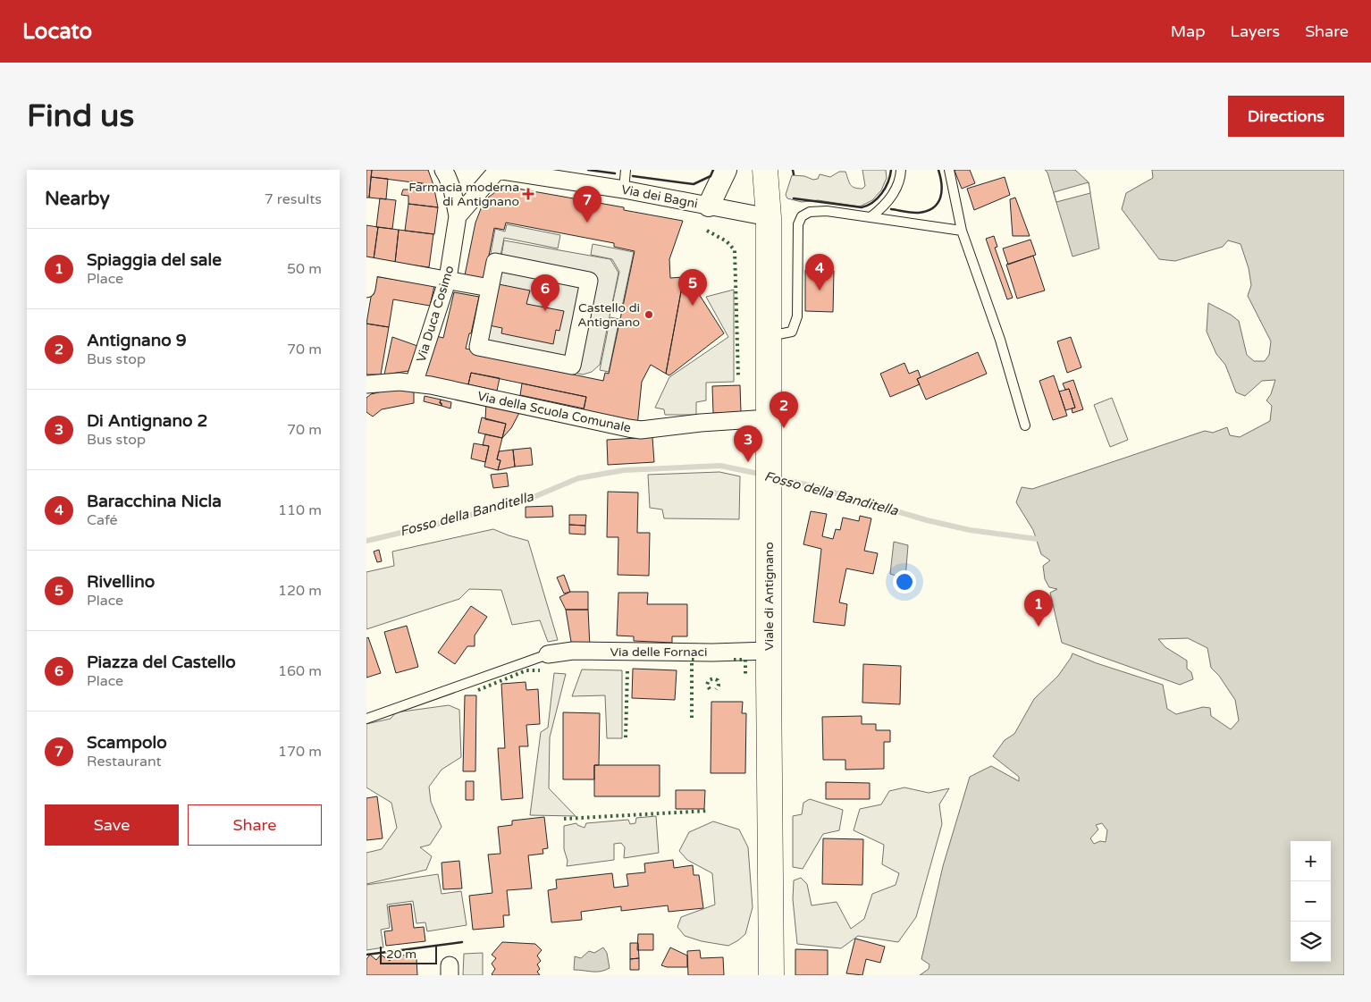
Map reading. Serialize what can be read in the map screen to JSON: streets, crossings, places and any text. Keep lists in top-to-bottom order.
{
  "streets": {
    "main road": ["Viale di Antignano"],
    "street": [
      "Via dei Bagni",
      "Via Duca Cosimo",
      "Via della Scuola Comunale",
      "Via delle Fornaci"
    ]
  },
  "crossings": [
    ["Via dei Bagni", "Viale di Antignano"],
    ["Via Duca Cosimo", "Via della Scuola Comunale"],
    ["Via della Scuola Comunale", "Viale di Antignano"],
    ["Viale di Antignano", "Via delle Fornaci"]
  ],
  "water": ["Fosso della Banditella"],
  "places": {
    "health": ["Farmacia moderna di Antignano"],
    "other": ["Castello di Antignano"]
  },
  "scale_bar": "20 m",
  "page": {
    "header": "Locato",
    "nav": ["Map", "Layers", "Share"],
    "buttons": [
      "Directions",
      ["Save", "Share"]
    ],
    "title": "Find us",
    "heading": ["Nearby", "7 results"],
    "pins": [
      "7",
      "4",
      "5",
      "6",
      "2",
      "3",
      "1"
    ],
    "list": [
      {
        "mark": "1",
        "name": "Spiaggia del sale",
        "note": "Place",
        "value": "50 m"
      },
      {
        "mark": "2",
        "name": "Antignano 9",
        "note": "Bus stop",
        "value": "70 m"
      },
      {
        "mark": "3",
        "name": "Di Antignano 2",
        "note": "Bus stop",
        "value": "70 m"
      },
      {
        "mark": "4",
        "name": "Baracchina Nicla",
        "note": "Café",
        "value": "110 m"
      },
      {
        "mark": "5",
        "name": "Rivellino",
        "note": "Place",
        "value": "120 m"
      },
      {
        "mark": "6",
        "name": "Piazza del Castello",
        "note": "Place",
        "value": "160 m"
      },
      {
        "mark": "7",
        "name": "Scampolo",
        "note": "Restaurant",
        "value": "170 m"
      }
    ],
    "map_buttons": ["+", "−"],
    "scale": "20 m"
  }
}
